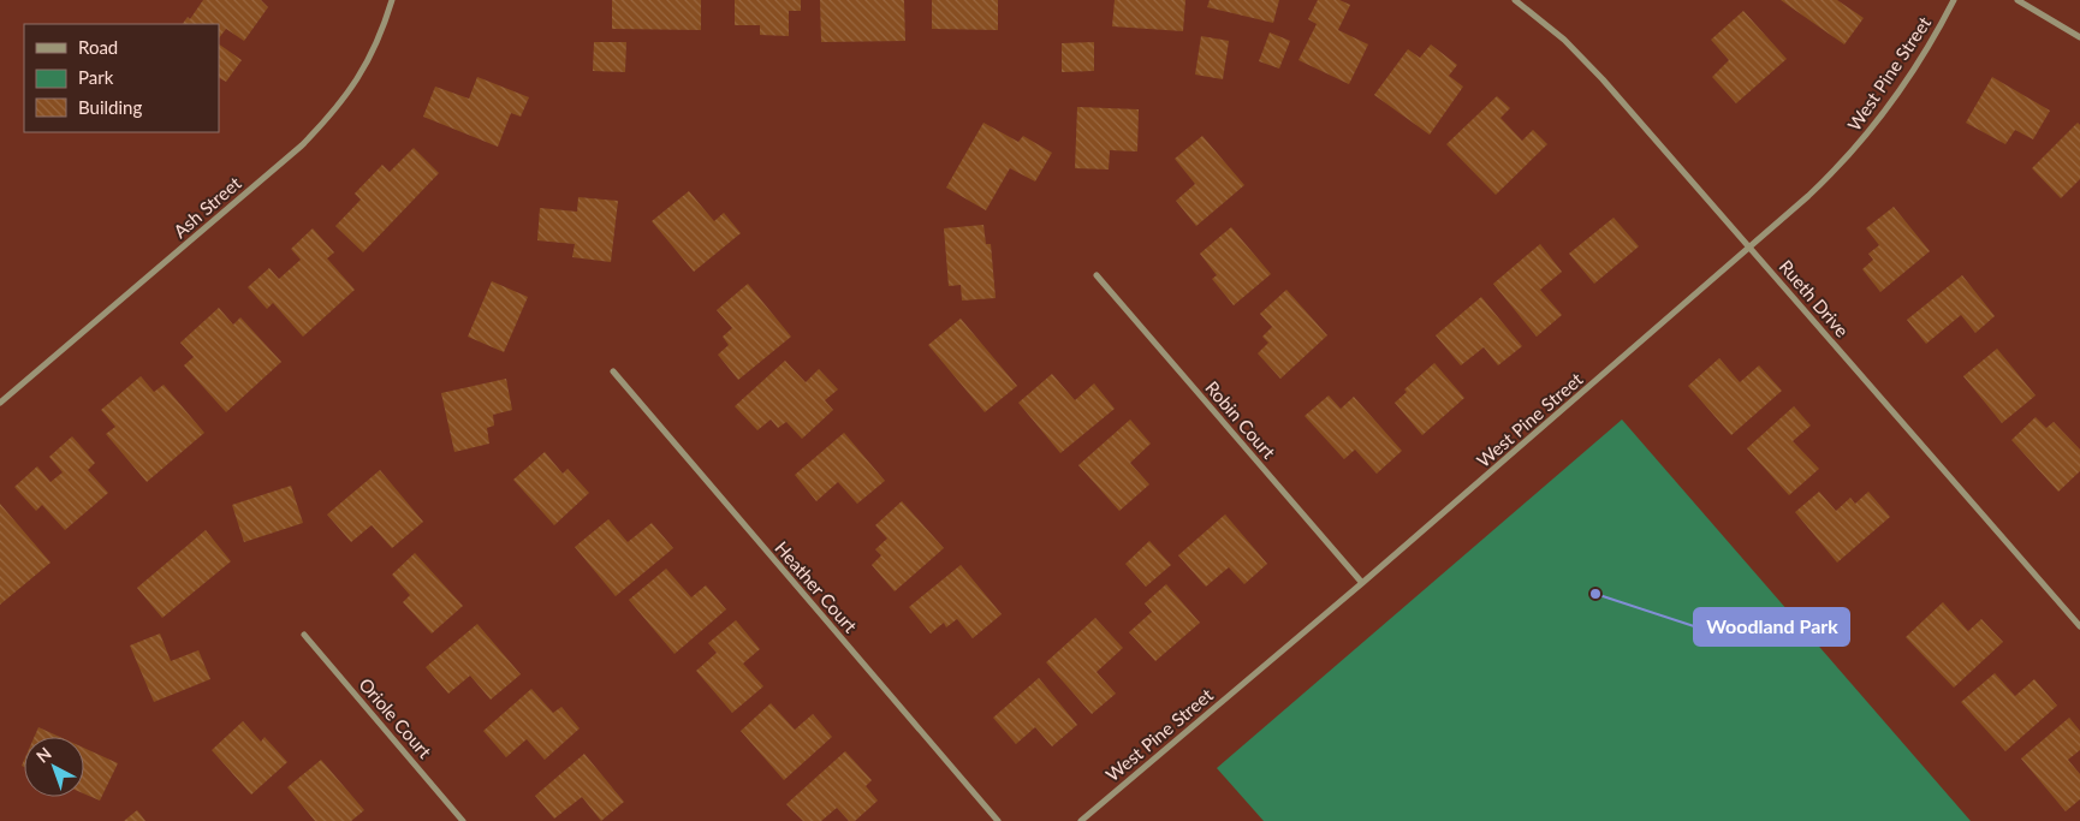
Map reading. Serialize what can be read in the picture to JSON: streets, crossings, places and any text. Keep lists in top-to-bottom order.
{
  "streets": {
    "street": [
      "West Pine Street",
      "Ash Street",
      "Rueth Drive",
      "Robin Court",
      "Heather Court",
      "Oriole Court"
    ]
  },
  "crossings": [
    ["West Pine Street", "Rueth Drive"],
    ["West Pine Street", "Robin Court"]
  ],
  "places": ["Woodland Park"],
  "legend": ["Road", "Park", "Building"],
  "north": "top left"
}
